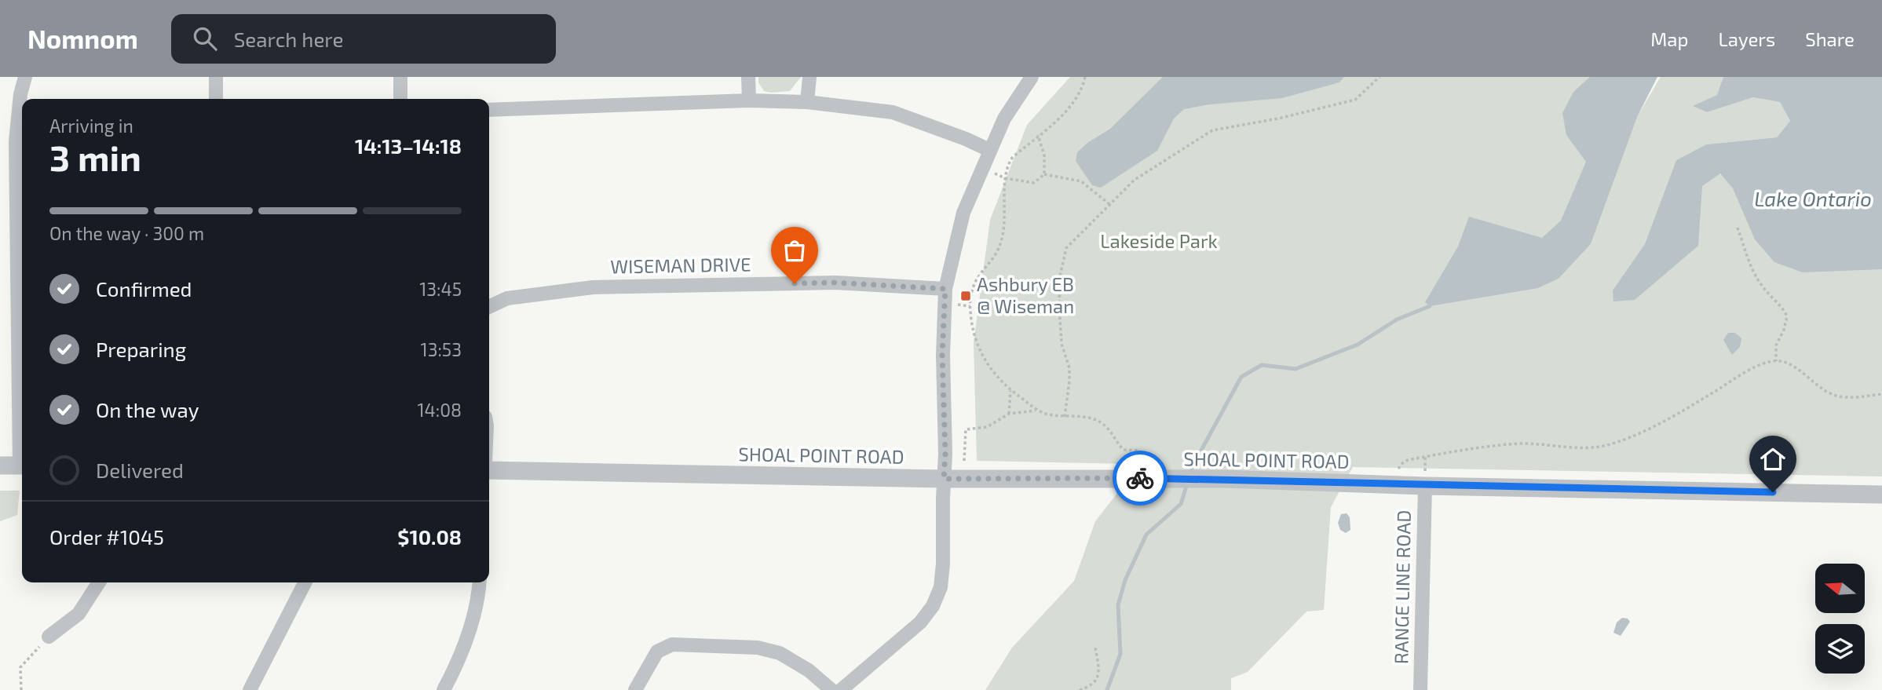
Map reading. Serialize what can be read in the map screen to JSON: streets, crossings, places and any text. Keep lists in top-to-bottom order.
{
  "streets": {
    "street": ["WISEMAN DRIVE", "SHOAL POINT ROAD", "RANGE LINE ROAD"]
  },
  "crossings": [
    ["SHOAL POINT ROAD", "RANGE LINE ROAD"]
  ],
  "water": ["Lake Ontario"],
  "parks": ["Lakeside Park"],
  "places": {
    "transit": ["Ashbury EB @ Wiseman"]
  },
  "north": "left",
  "page": {
    "header": "Nomnom",
    "search": "Search here",
    "nav": ["Map", "Layers", "Share"],
    "heading": ["3 min", "Arriving in", "14:13–14:18"],
    "panel": ["Order #1045", "$10.08"],
    "bar": "On the way · 300 m",
    "list": [
      ["Confirmed", "13:45"],
      ["Preparing", "13:53"],
      ["On the way", "14:08"],
      "Delivered"
    ]
  }
}
